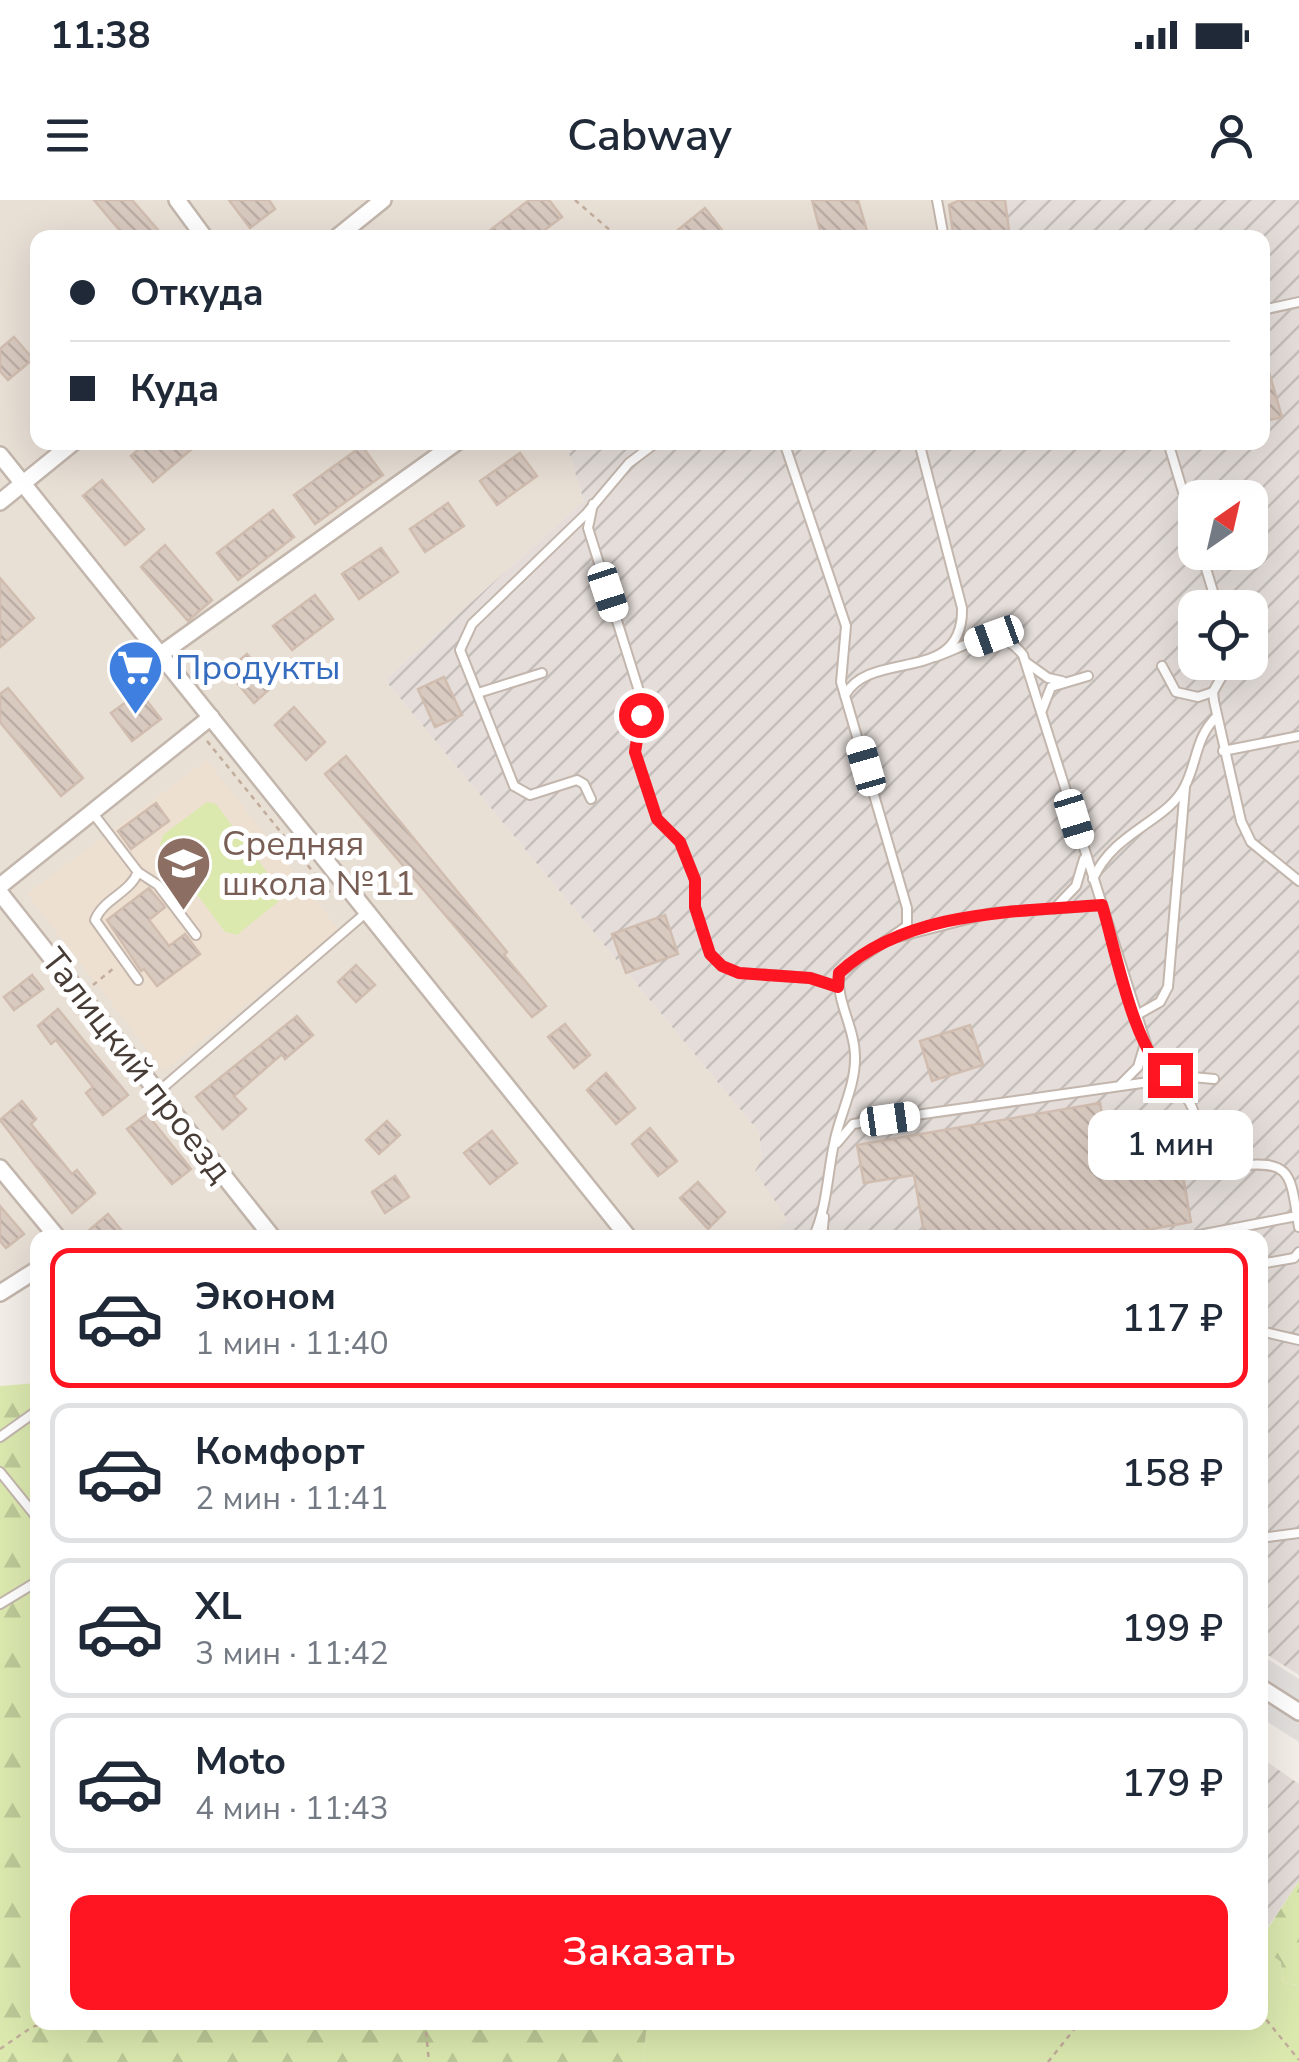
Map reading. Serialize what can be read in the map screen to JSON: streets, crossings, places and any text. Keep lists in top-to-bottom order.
{
  "streets": {
    "street": ["Талицкий проезд"]
  },
  "places": {
    "supermarket": ["Продукты"],
    "school or university": ["Средняя школа №11"]
  },
  "north": "top right",
  "page": {
    "status": "11:38",
    "header": "Cabway",
    "banner": ["Откуда", "Куда"],
    "bubble": "1 мин",
    "list": [
      {
        "name": "Эконом",
        "note": "1 мин · 11:40",
        "value": "117 ₽"
      },
      {
        "name": "Комфорт",
        "note": "2 мин · 11:41",
        "value": "158 ₽"
      },
      {
        "name": "XL",
        "note": "3 мин · 11:42",
        "value": "199 ₽"
      },
      {
        "name": "Moto",
        "note": "4 мин · 11:43",
        "value": "179 ₽"
      }
    ],
    "buttons": "Заказать"
  }
}
